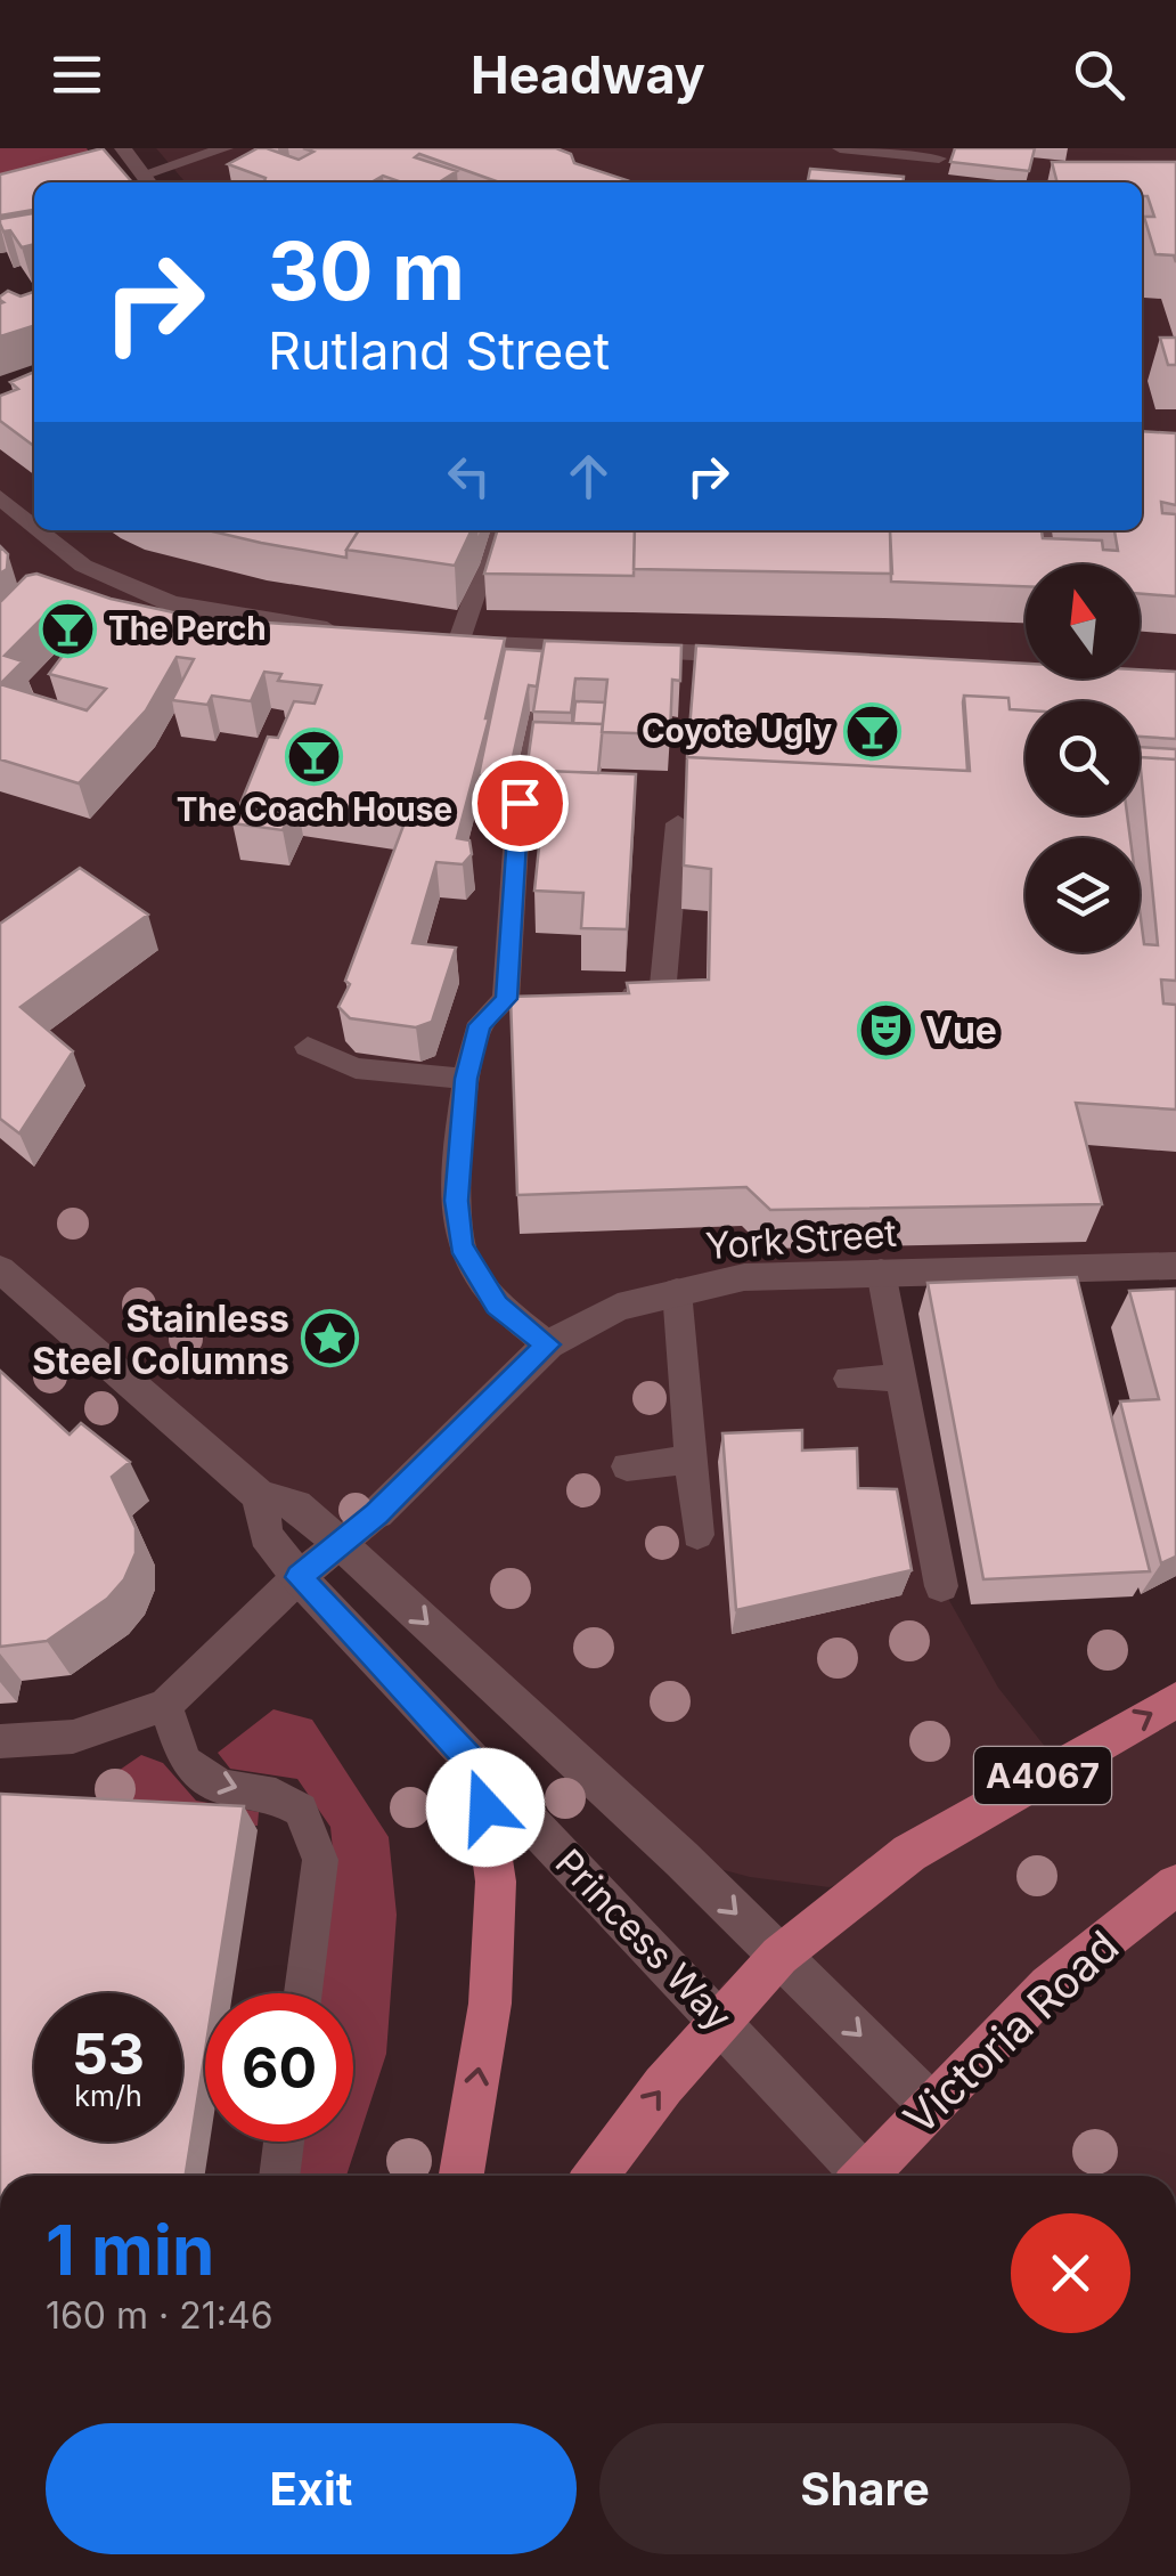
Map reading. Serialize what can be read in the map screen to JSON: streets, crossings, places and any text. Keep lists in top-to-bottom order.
{
  "streets": {
    "main road": ["A4067", "Victoria Road"],
    "street": ["York Street", "Princess Way"]
  },
  "crossings": [
    ["A4067", "Princess Way"]
  ],
  "places": {
    "bar": ["The Perch", "Coyote Ugly", "The Coach House"],
    "theatre": ["Vue"],
    "place": ["Stainless Steel Columns"]
  },
  "north": "top",
  "page": {
    "header": "Headway",
    "turn": ["30 m", "Rutland Street"],
    "speed": "53 km/h",
    "limit": "60",
    "heading": ["1 min", "160 m · 21:46"],
    "buttons": ["Exit", "Share"]
  }
}
